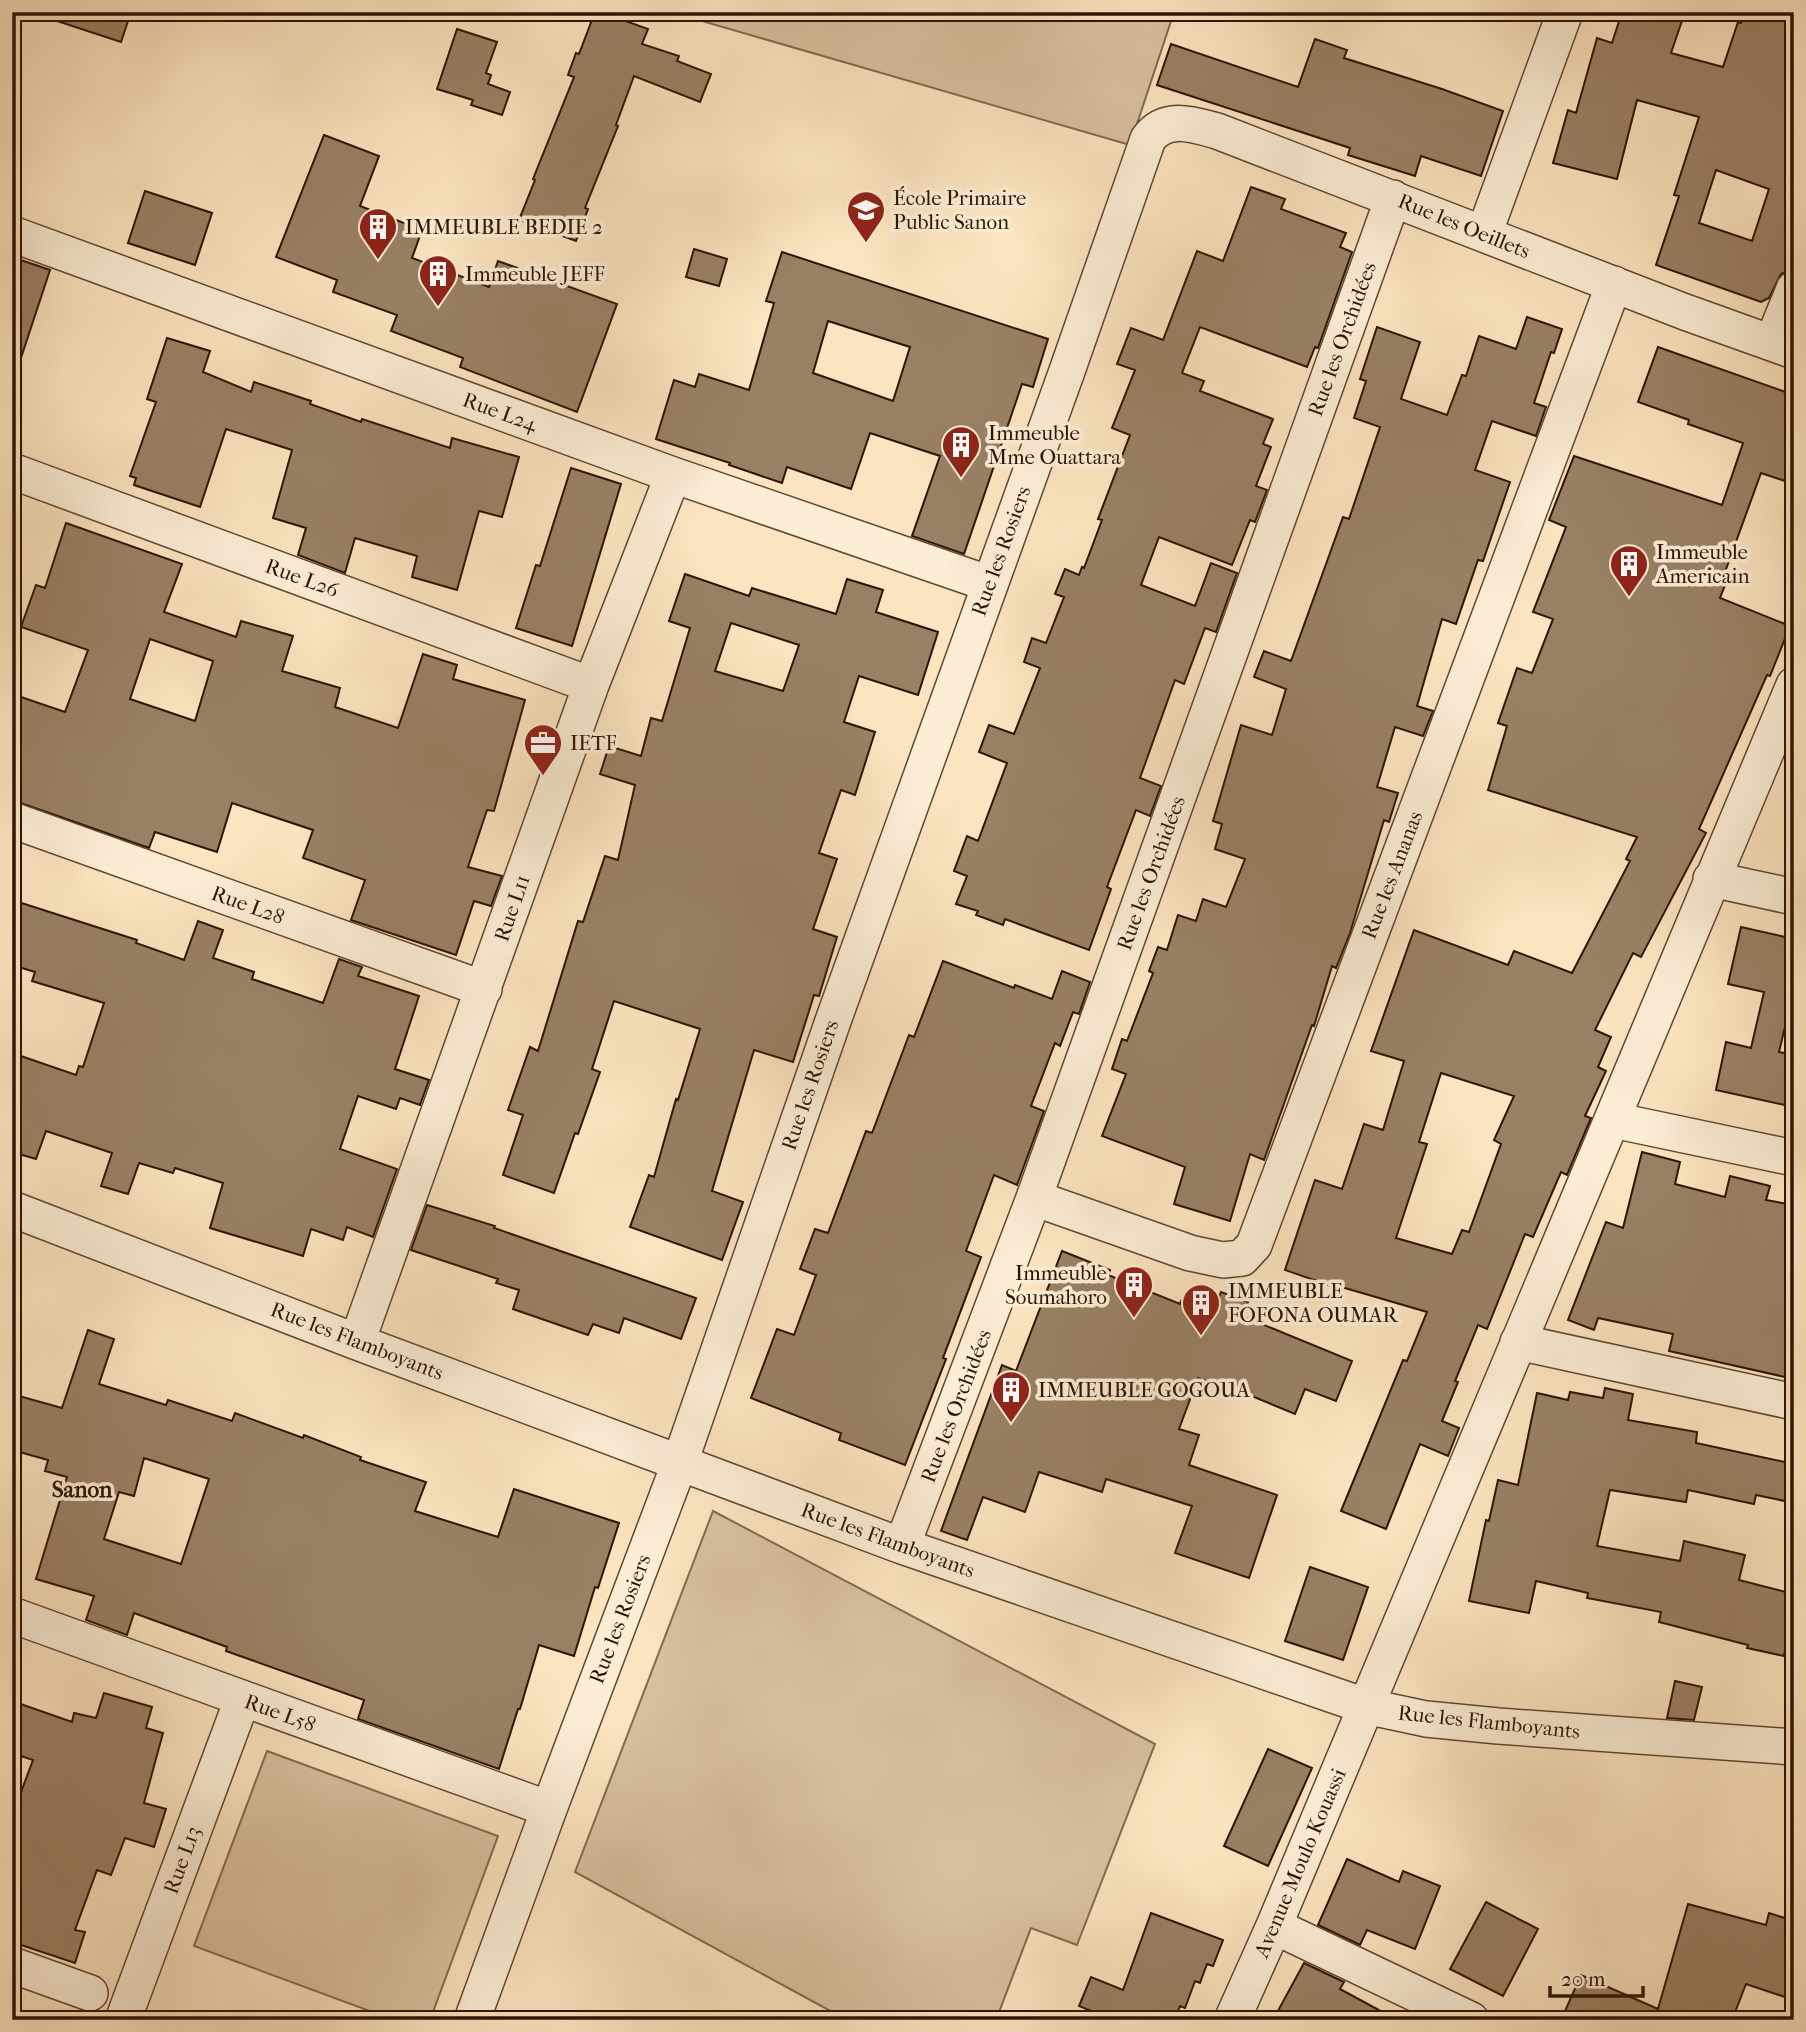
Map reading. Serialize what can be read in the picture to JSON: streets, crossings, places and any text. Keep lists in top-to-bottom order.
{
  "streets": {
    "street": [
      "Rue les Oeillets",
      "Rue les Orchidées",
      "Rue L24",
      "Rue les Rosiers",
      "Rue L26",
      "Rue les Ananas",
      "Rue L28",
      "Rue L11",
      "Rue les Flamboyants",
      "Rue L58",
      "Rue L13",
      "Avenue Moulo Kouassi"
    ]
  },
  "crossings": [
    ["Rue les Oeillets", "Rue les Orchidées"],
    ["Rue les Oeillets", "Rue les Rosiers"],
    ["Rue les Oeillets", "Rue les Ananas"],
    ["Rue les Orchidées", "Rue les Ananas"],
    ["Rue les Orchidées", "Rue les Flamboyants"],
    ["Rue L24", "Rue les Rosiers"],
    ["Rue L24", "Rue L11"],
    ["Rue les Rosiers", "Rue les Flamboyants"],
    ["Rue les Rosiers", "Rue L58"],
    ["Rue L26", "Rue L11"],
    ["Rue L28", "Rue L11"],
    ["Rue L11", "Rue les Flamboyants"],
    ["Rue les Flamboyants", "Avenue Moulo Kouassi"],
    ["Rue L58", "Rue L13"]
  ],
  "districts": ["Sanon"],
  "places": {
    "school or university": ["École Primaire Public Sanon"],
    "building": [
      "IMMEUBLE BEDIE 2",
      "Immeuble JEFF",
      "Immeuble Mme Ouattara",
      "Immeuble Americain",
      "Immeuble Soumahoro",
      "IMMEUBLE FOFONA OUMAR",
      "IMMEUBLE GOGOUA"
    ],
    "office": ["IETF"]
  },
  "scale_bar": "20 m"
}
